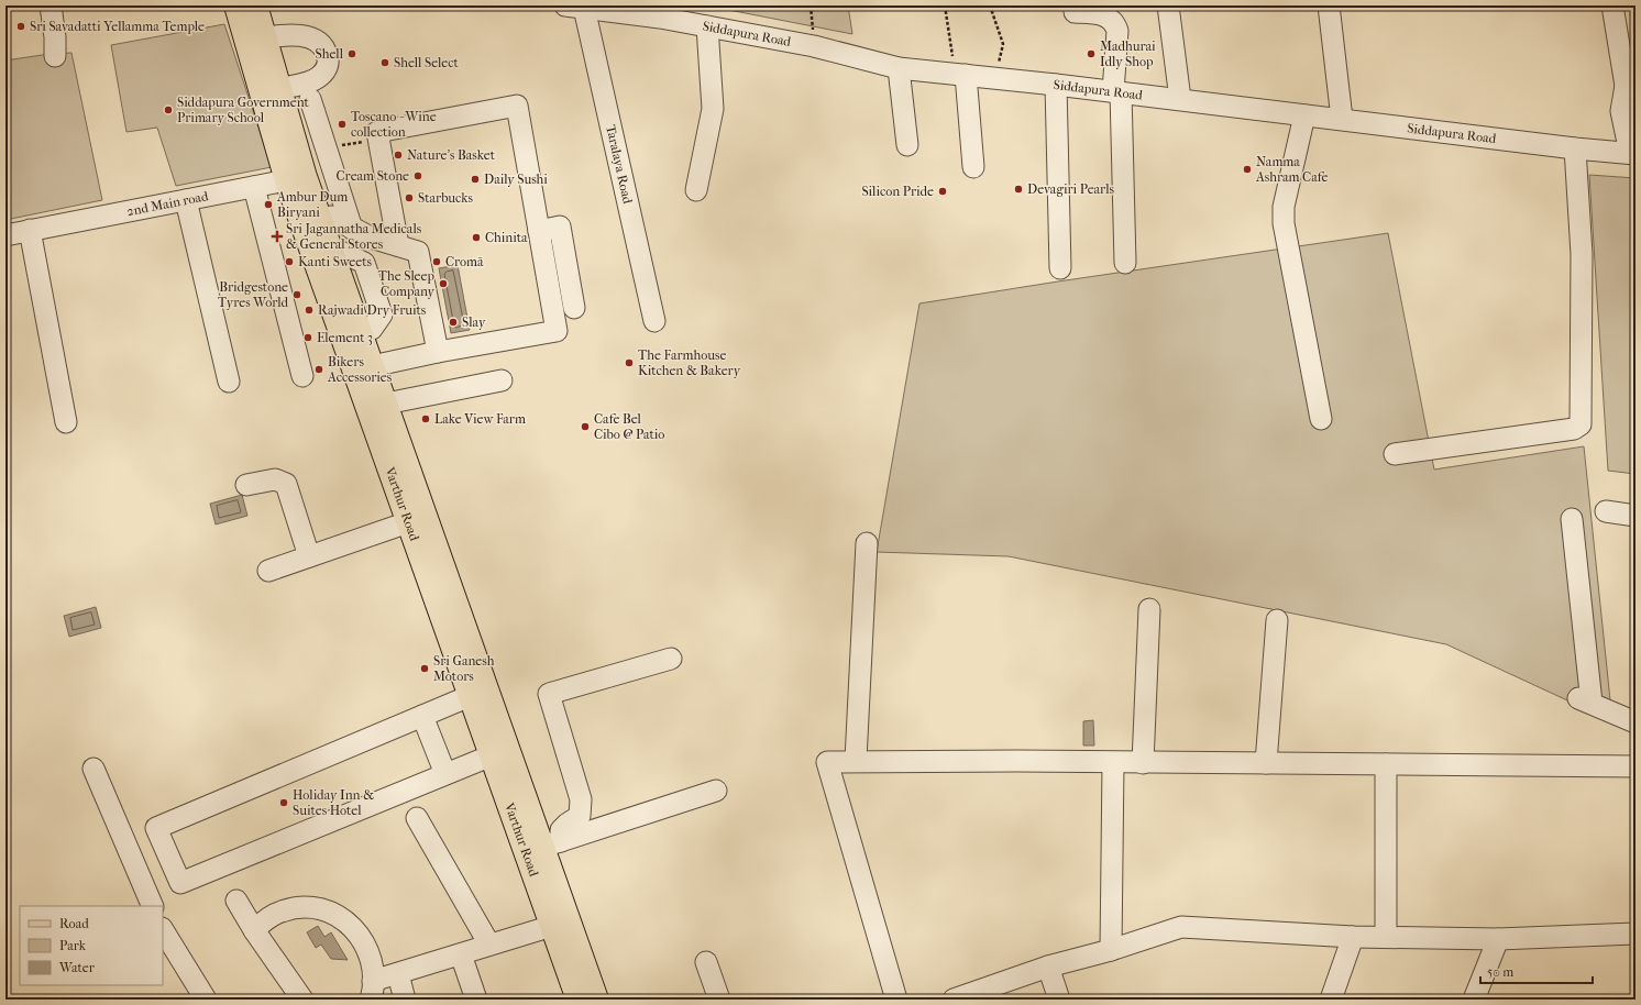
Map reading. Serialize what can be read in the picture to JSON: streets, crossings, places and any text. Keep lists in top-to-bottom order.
{
  "streets": {
    "main road": ["Varthur Road"],
    "street": ["Siddapura Road", "Taralaya Road", "2nd Main road"]
  },
  "crossings": [
    ["Siddapura Road", "Taralaya Road"],
    ["2nd Main road", "Varthur Road"]
  ],
  "places": {
    "other": [
      "Sri Savadatti Yellamma Temple",
      "Shell",
      "Madhurai Idly Shop",
      "Shell Select",
      "Siddapura Government Primary School",
      "Toscano - Wine collection",
      "Nature's Basket",
      "Namma Ashram Cafe",
      "Cream Stone",
      "Daily Sushi",
      "Devagiri Pearls",
      "Silicon Pride",
      "Starbucks",
      "Ambur Dum Biryani",
      "Chinita",
      "Kanti Sweets",
      "Cromā",
      "The Sleep Company",
      "Bridgestone Tyres World",
      "Rajwadi Dry Fruits",
      "Slay",
      "Element 3",
      "The Farmhouse Kitchen & Bakery",
      "Bikers Accessories",
      "Lake View Farm",
      "Cafe Bel Cibo @ Patio",
      "Sri Ganesh Motors",
      "Holiday Inn & Suites Hotel"
    ],
    "health": ["Sri Jagannatha Medicals & General Stores"]
  },
  "legend": ["Road", "Park", "Water"],
  "scale_bar": "50 m"
}
